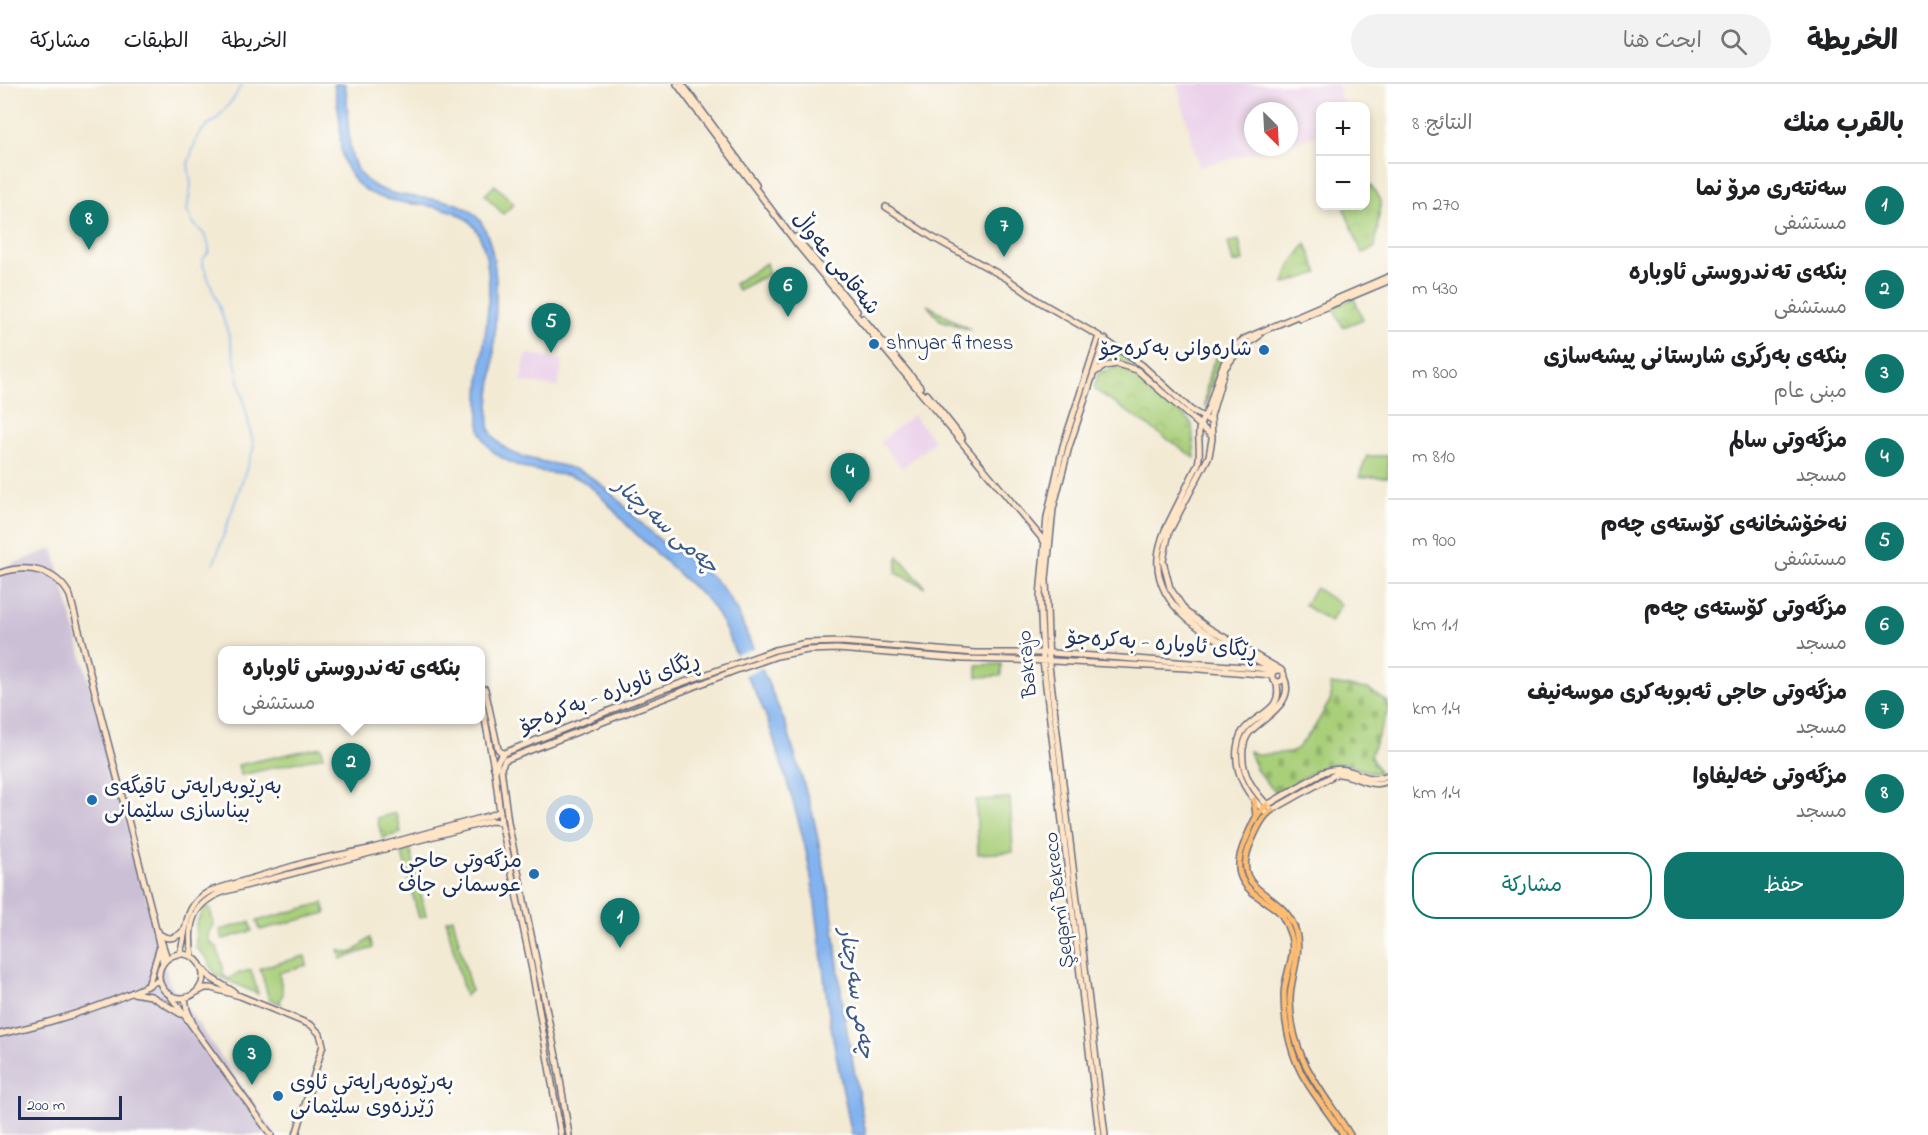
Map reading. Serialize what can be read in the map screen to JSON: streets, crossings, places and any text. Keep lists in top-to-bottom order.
{
  "streets": {
    "main road": [
      "شەقامی عەواڵ",
      "ڕێگای ئاوبارە - بەکرەجۆ",
      "Bakrajo",
      "Şeqamî Bekreco"
    ]
  },
  "crossings": [
    ["شەقامی عەواڵ", "Bakrajo"],
    ["ڕێگای ئاوبارە - بەکرەجۆ", "Bakrajo"],
    ["ڕێگای ئاوبارە - بەکرەجۆ", "Şeqamî Bekreco"],
    ["Bakrajo", "Şeqamî Bekreco"]
  ],
  "water": ["چەمی سەرچنار"],
  "places": [
    "shnyar fitness",
    "شارەوانی بەکرەجۆ",
    "بەڕێوبەرایەتی تاقیگەی بیناسازی سلێمانی",
    "مزگەوتی حاجی عوسمانی جاف",
    "بەرێوەبەرایەتی ئاوی ژێرزەوی سلێمانی"
  ],
  "scale_bar": "200 m",
  "north": "bottom right",
  "page": {
    "header": "الخريطة",
    "search": "ابحث هنا",
    "nav": ["الخريطة", "الطبقات", "مشاركة"],
    "heading": ["بالقرب منك", "النتائج: 8"],
    "map_buttons": ["+", "−"],
    "list": [
      {
        "mark": "1",
        "name": "سەنتەرى مرۆ نما",
        "note": "مستشفى",
        "value": "270 m"
      },
      {
        "mark": "2",
        "name": "بنکەی تەندروستی ئاوبارە",
        "note": "مستشفى",
        "value": "430 m"
      },
      {
        "mark": "3",
        "name": "بنکەی بەرگری شارستانی پیشەسازی",
        "note": "مبنى عام",
        "value": "800 m"
      },
      {
        "mark": "4",
        "name": "مزگەوتی سالم",
        "note": "مسجد",
        "value": "810 m"
      },
      {
        "mark": "5",
        "name": "نەخۆشخانەی کۆستەی چەم",
        "note": "مستشفى",
        "value": "900 m"
      },
      {
        "mark": "6",
        "name": "مزگه‌وتی کۆستەی چەم",
        "note": "مسجد",
        "value": "1.1 km"
      },
      {
        "mark": "7",
        "name": "مزگەوتی حاجی ئەبوبەکری موسەنیف",
        "note": "مسجد",
        "value": "1.4 km"
      },
      {
        "mark": "8",
        "name": "مزگەوتی خەلیفاوا",
        "note": "مسجد",
        "value": "1.4 km"
      }
    ],
    "pins": [
      "8",
      "7",
      "6",
      "5",
      "4",
      "2",
      "1",
      "3"
    ],
    "popup": ["بنکەی تەندروستی ئاوبارە", "مستشفى"],
    "buttons": ["حفظ", "مشاركة"],
    "scale": "200 m"
  }
}
